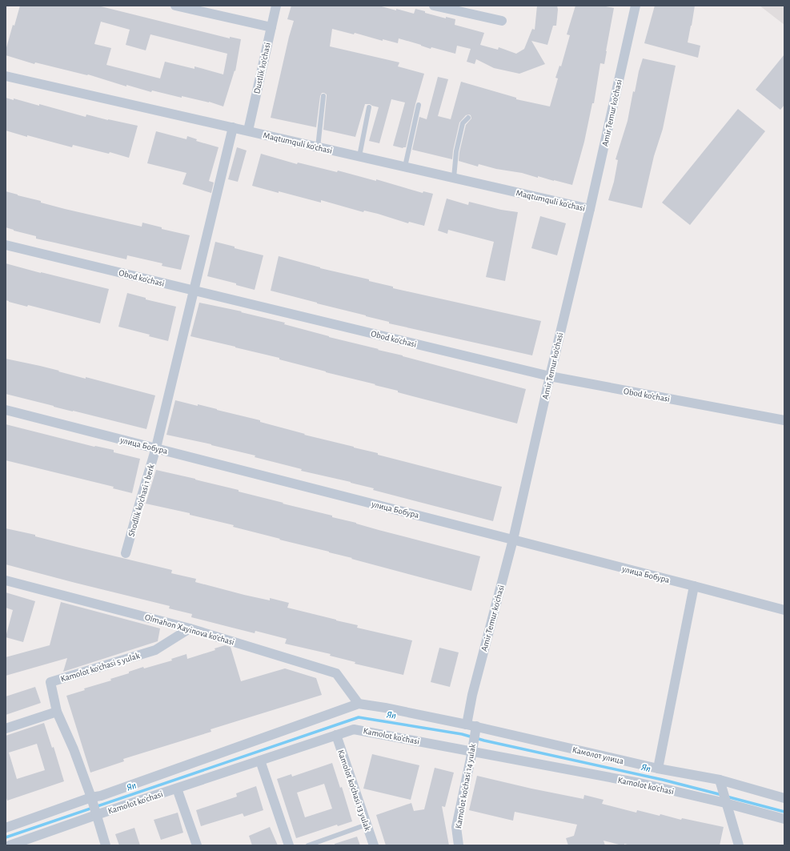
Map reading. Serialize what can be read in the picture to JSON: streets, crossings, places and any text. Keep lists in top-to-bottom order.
{
  "streets": {
    "street": [
      "Dustlik ko'chasi",
      "Amir Temur ko'chasi",
      "Maqtumquli ko'chasi",
      "Obod ko'chasi",
      "улица Бобура",
      "Shodlik ko'chasi 1 berk",
      "Olmahon Xayinova ko'chasi",
      "Kamolot ko'chasi 5 yulak",
      "Kamolot ko'chasi",
      "Камолот улица",
      "Kamolot ko'chasi 14 yulak",
      "Kamolot ko'chasi 13 yulak"
    ]
  },
  "crossings": [
    ["Dustlik ko'chasi", "Maqtumquli ko'chasi"],
    ["Amir Temur ko'chasi", "Maqtumquli ko'chasi"],
    ["Amir Temur ko'chasi", "Obod ko'chasi"],
    ["Amir Temur ko'chasi", "улица Бобура"],
    ["Amir Temur ko'chasi", "Kamolot ko'chasi"],
    ["Amir Temur ko'chasi", "Камолот улица"],
    ["Amir Temur ko'chasi", "Kamolot ko'chasi 14 yulak"],
    ["Maqtumquli ko'chasi", "Shodlik ko'chasi 1 berk"],
    ["Obod ko'chasi", "Shodlik ko'chasi 1 berk"],
    ["улица Бобура", "Shodlik ko'chasi 1 berk"],
    ["Olmahon Xayinova ko'chasi", "Kamolot ko'chasi 5 yulak"],
    ["Olmahon Xayinova ko'chasi", "Kamolot ko'chasi"],
    ["Kamolot ko'chasi 5 yulak", "Kamolot ko'chasi"],
    ["Kamolot ko'chasi", "Камолот улица"],
    ["Kamolot ko'chasi", "Kamolot ko'chasi 14 yulak"],
    ["Kamolot ko'chasi", "Kamolot ko'chasi 13 yulak"],
    ["Камолот улица", "Kamolot ko'chasi 14 yulak"]
  ],
  "water": ["Яп"]
}
